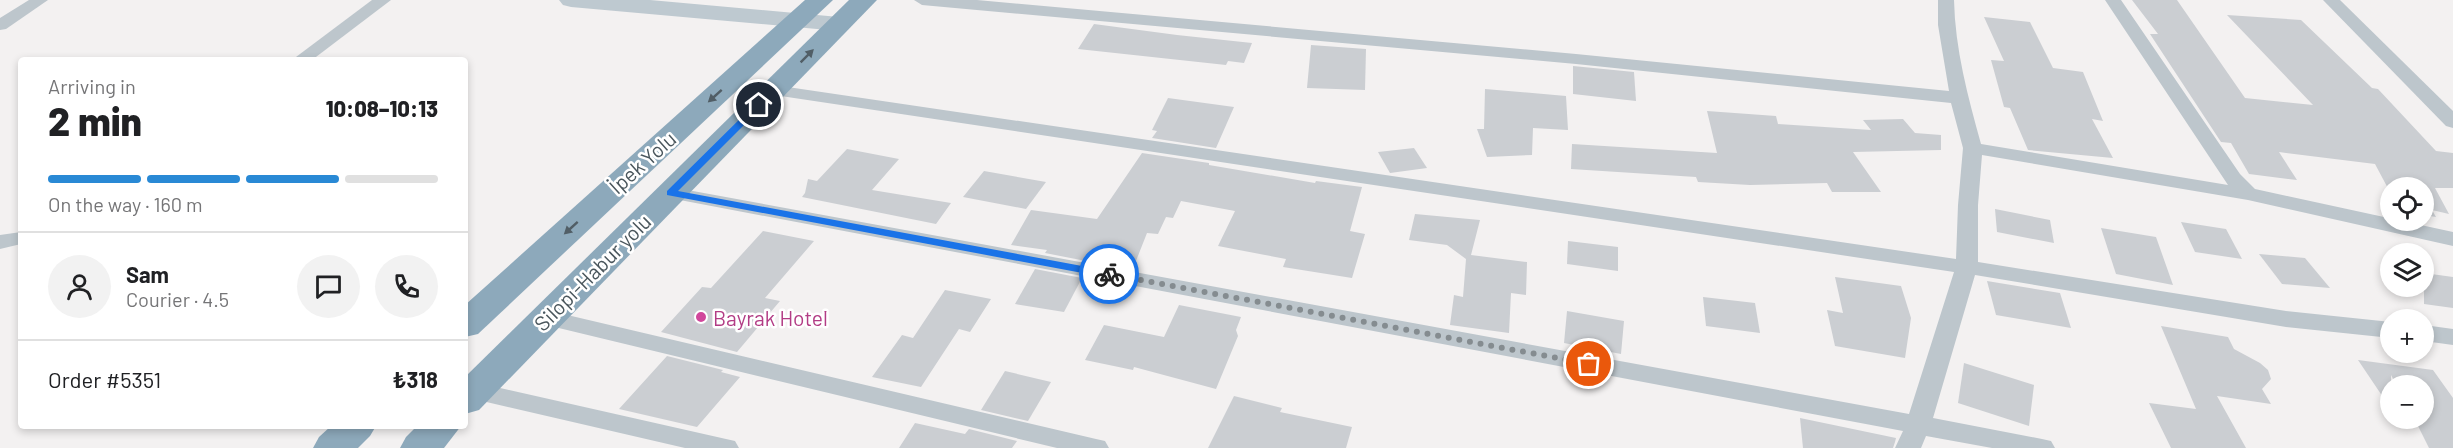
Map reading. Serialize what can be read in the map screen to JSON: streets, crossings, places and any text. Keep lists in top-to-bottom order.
{
  "streets": {
    "highway": ["İpek Yolu", "Silopi-Habur yolu"]
  },
  "one_way": ["İpek Yolu"],
  "places": ["Bayrak Hotel"],
  "page": {
    "heading": ["2 min", "Arriving in", "10:08–10:13"],
    "panel": [
      "Sam",
      "Courier · 4.5",
      "Order #5351",
      "₺318"
    ],
    "bar": "On the way · 160 m",
    "map_buttons": ["+", "−"]
  }
}
